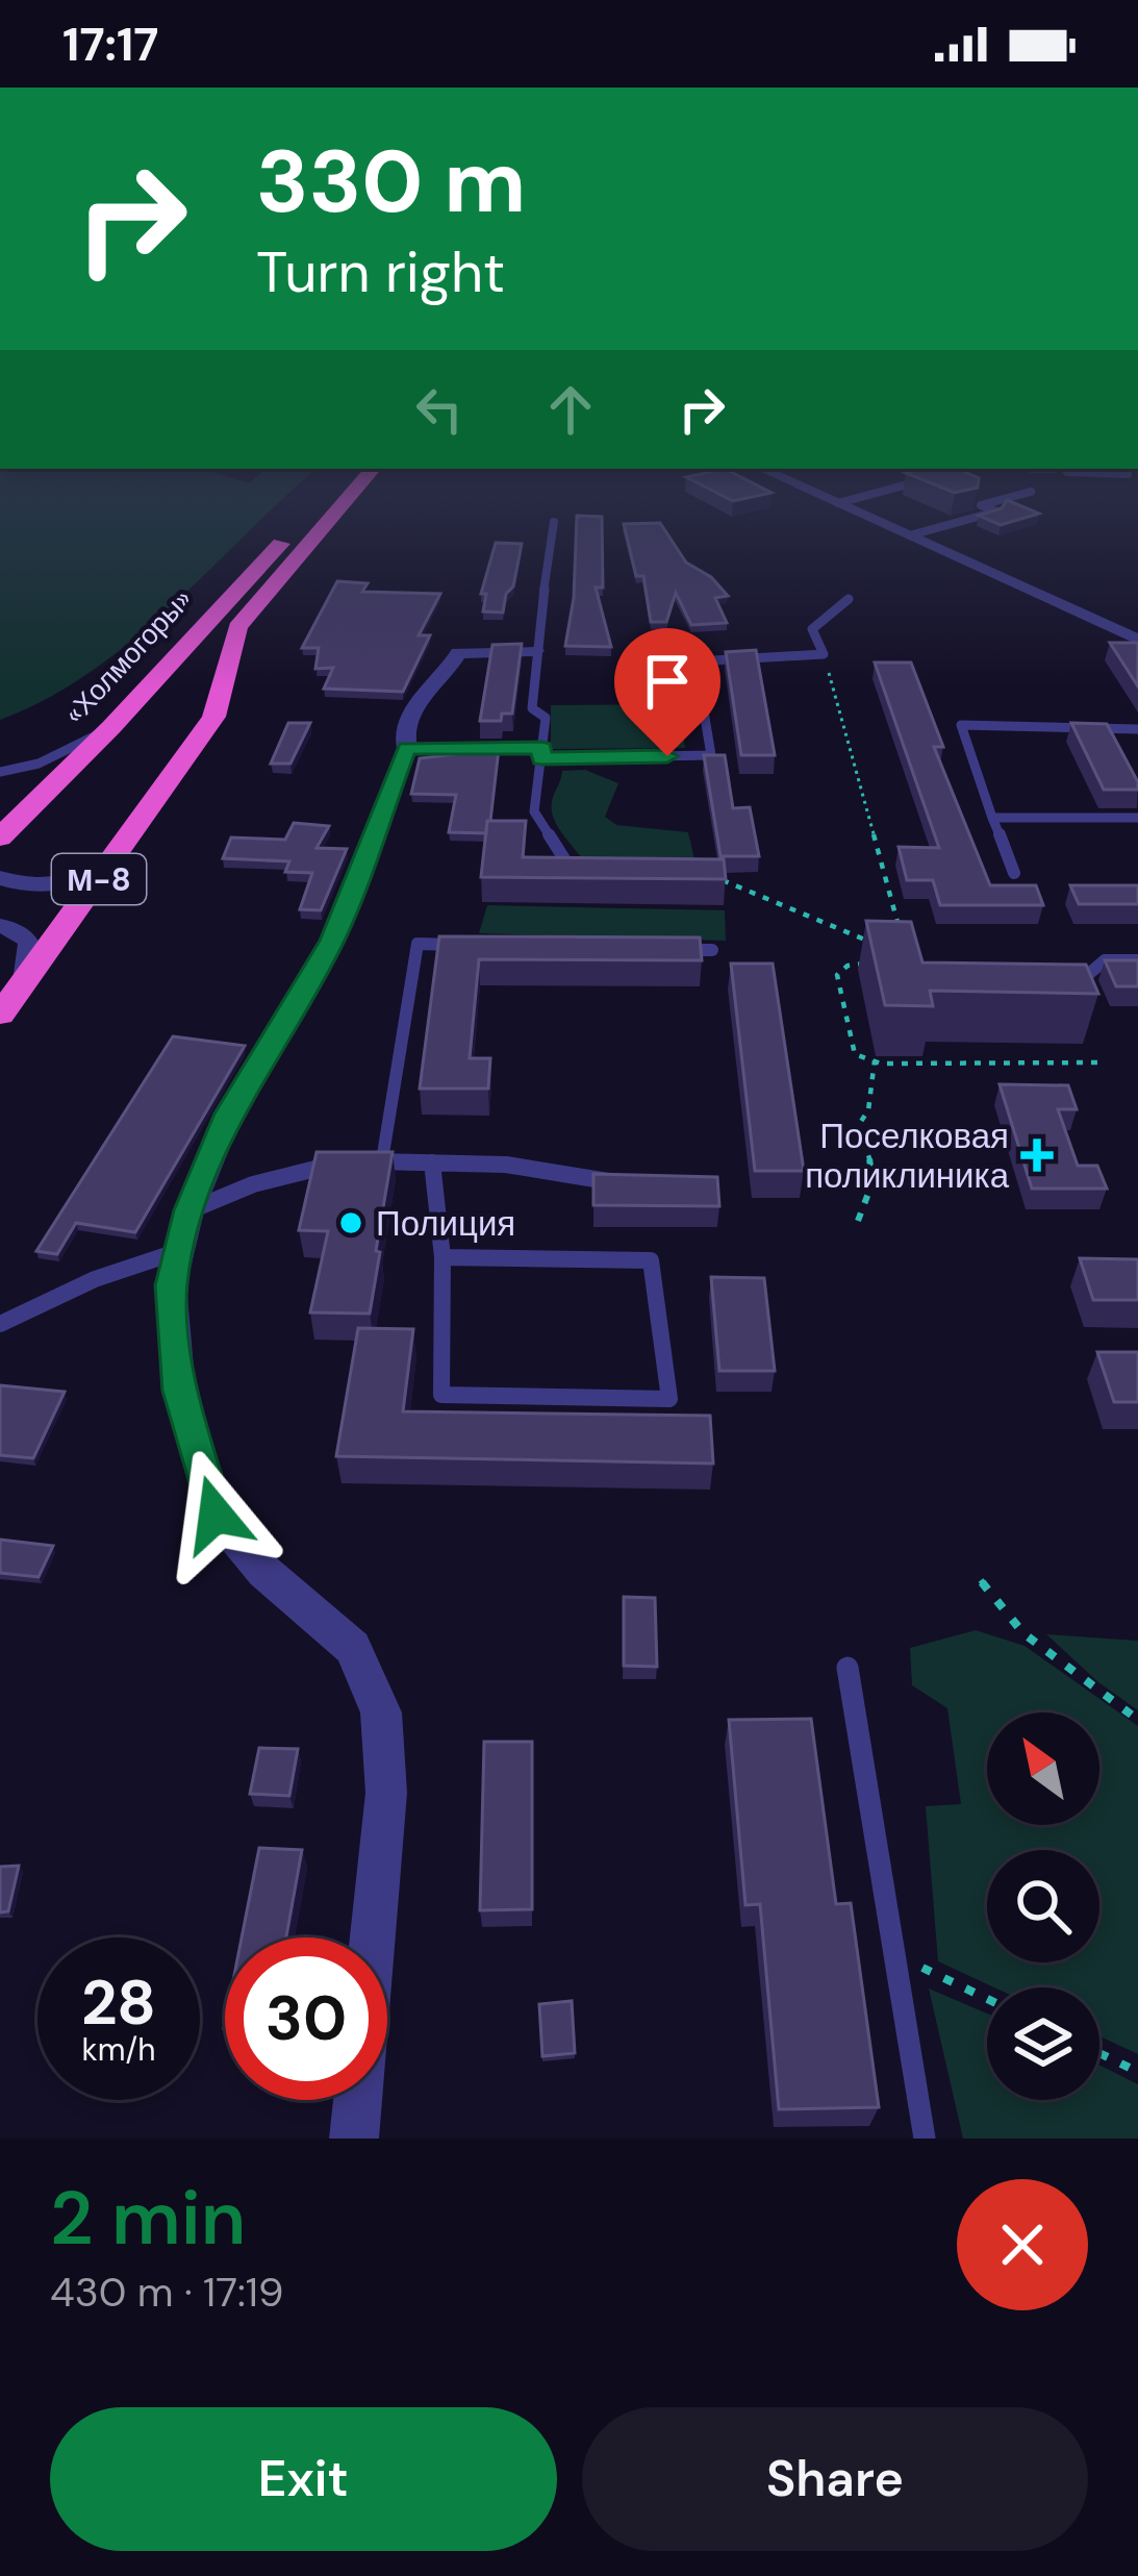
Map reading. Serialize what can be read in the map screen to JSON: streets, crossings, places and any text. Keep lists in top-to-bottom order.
{
  "streets": {
    "highway": ["«Холмогоры»", "М-8"]
  },
  "places": {
    "health": ["Поселковая поликлиника"],
    "other": ["Полиция"]
  },
  "north": "top left",
  "page": {
    "status": "17:17",
    "turn": ["330 m", "Turn right"],
    "speed": "28 km/h",
    "limit": "30",
    "heading": ["2 min", "430 m · 17:19"],
    "buttons": ["Exit", "Share"]
  }
}
